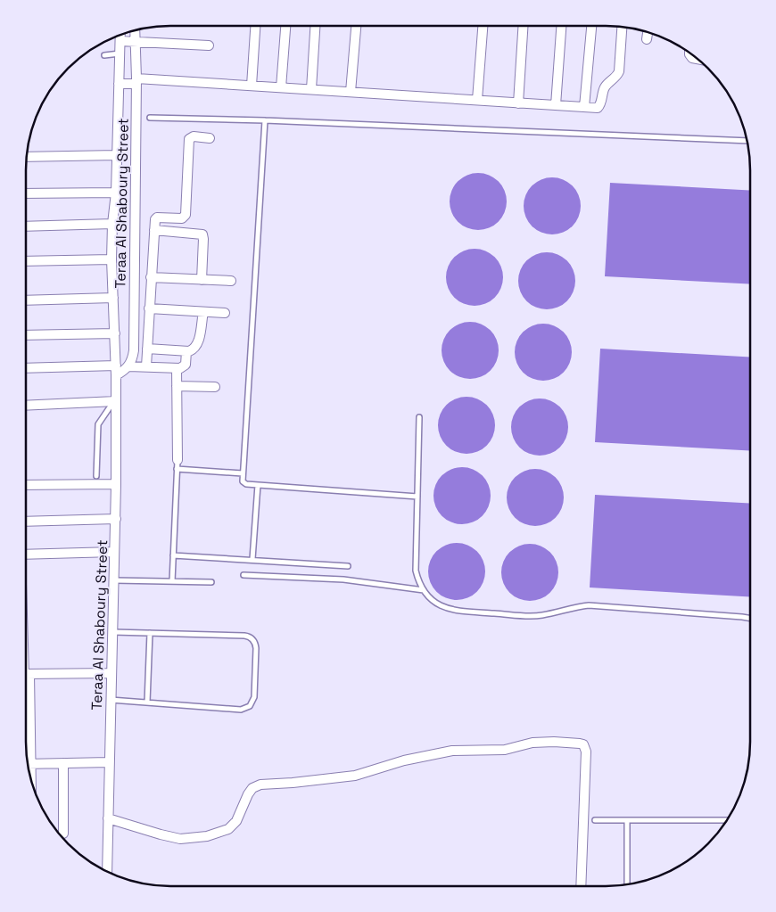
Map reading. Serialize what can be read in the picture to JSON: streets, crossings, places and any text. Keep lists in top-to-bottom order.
{
  "streets": {
    "street": ["Teraa Al Shaboury Street"]
  }
}
